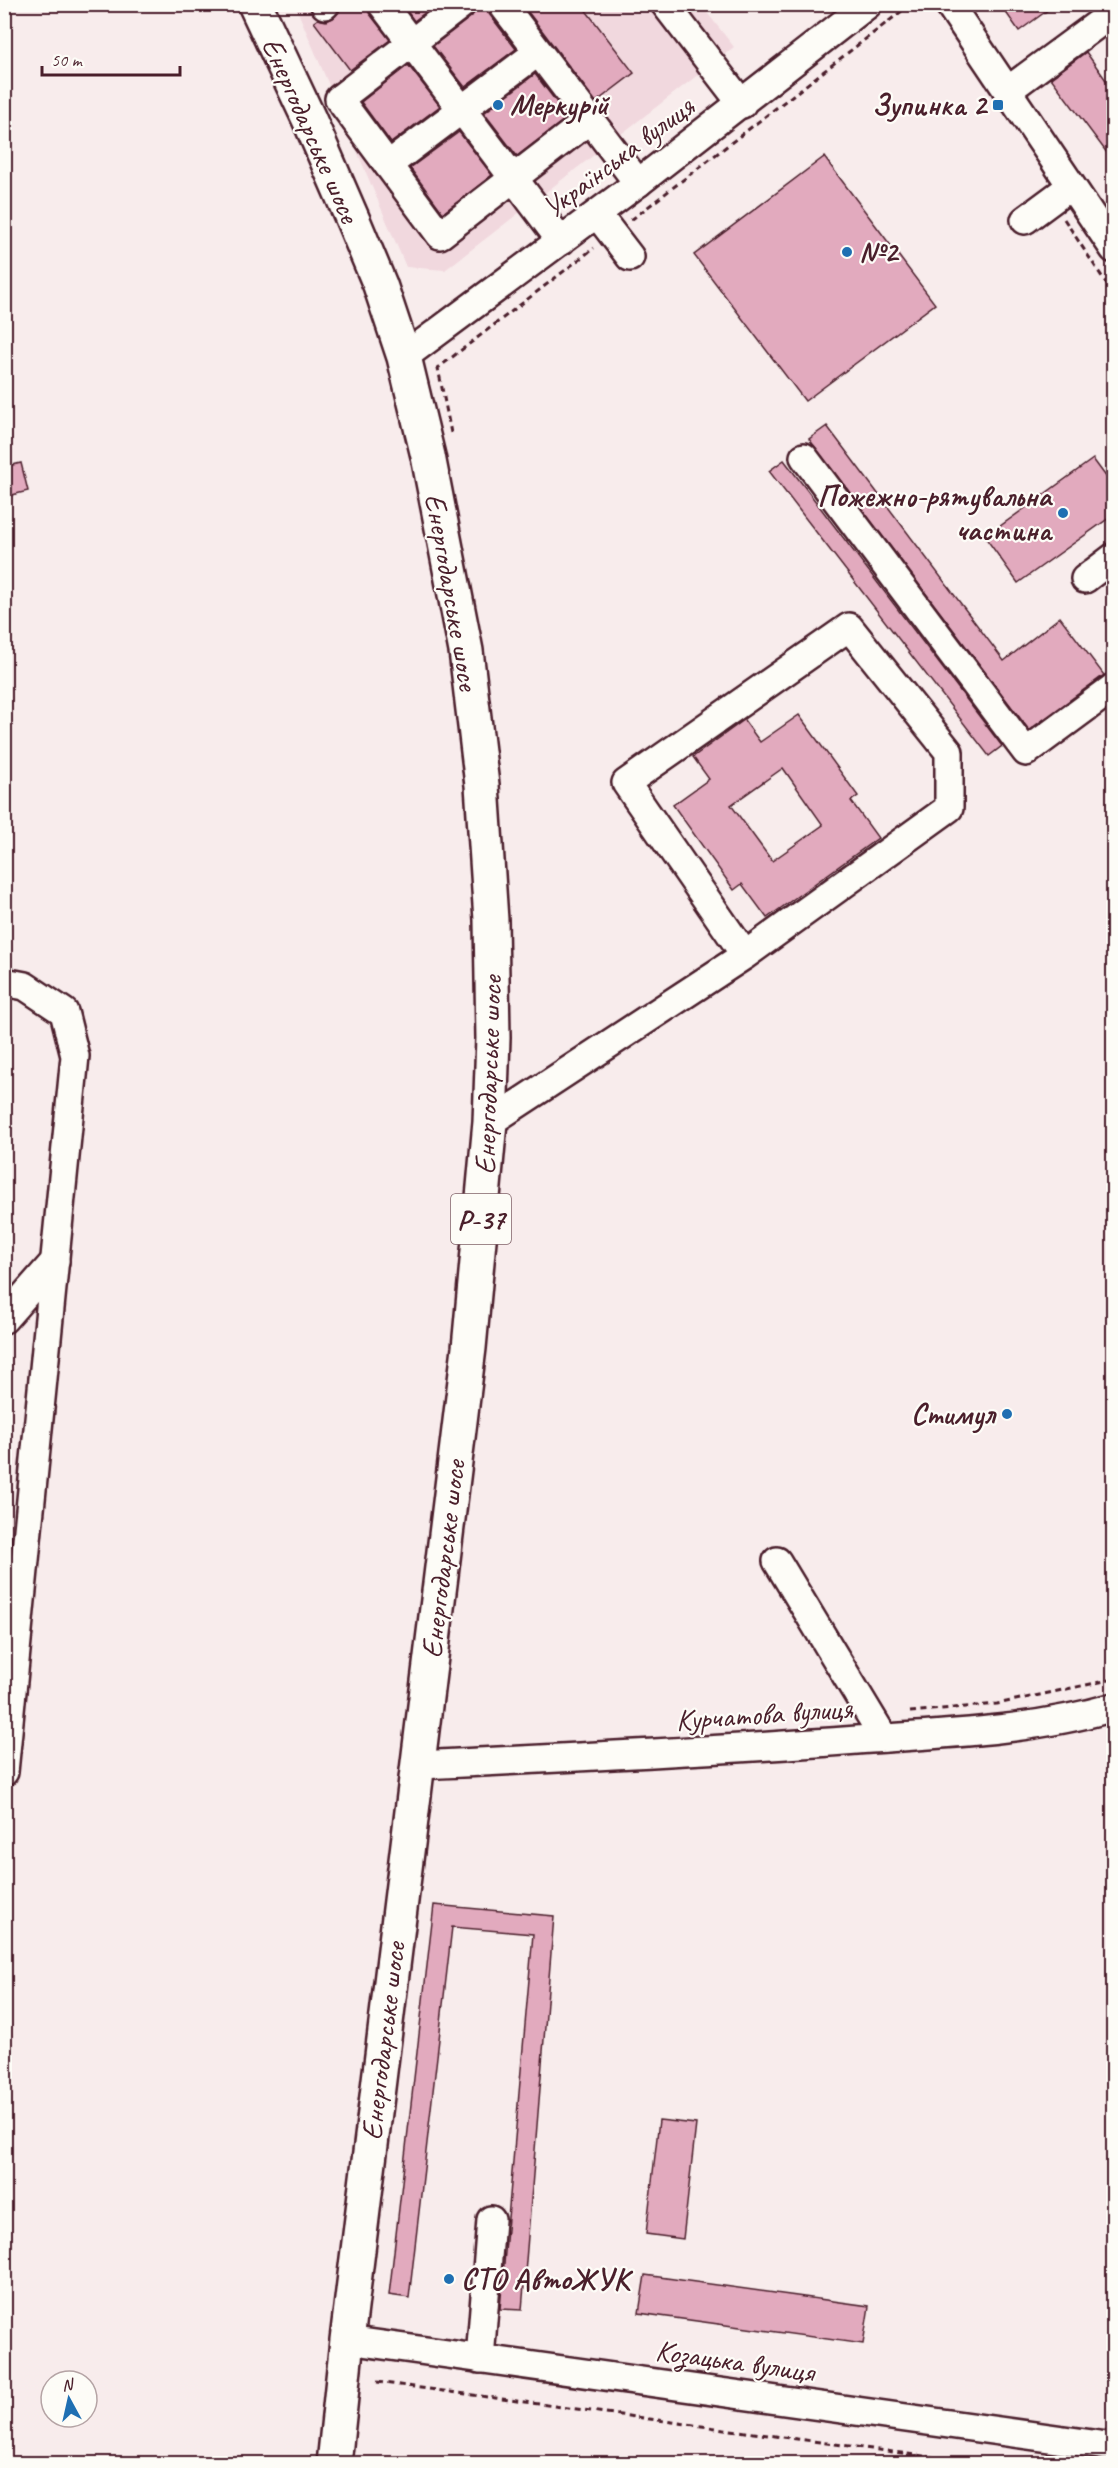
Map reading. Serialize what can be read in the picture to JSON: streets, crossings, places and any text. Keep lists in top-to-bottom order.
{
  "streets": {
    "main road": ["Енергодарське шосе", "Р-37"],
    "street": ["Українська вулиця", "Курчатова вулиця", "Козацька вулиця"]
  },
  "crossings": [
    ["Енергодарське шосе", "Українська вулиця"],
    ["Енергодарське шосе", "Курчатова вулиця"],
    ["Енергодарське шосе", "Козацька вулиця"]
  ],
  "places": {
    "other": [
      "Меркурій",
      "№2",
      "Пожежно-рятувальна частина",
      "Стимул",
      "СТО АвтоЖУК"
    ],
    "transit": ["Зупинка 2"]
  },
  "scale_bar": "50 m",
  "north": "top"
}
